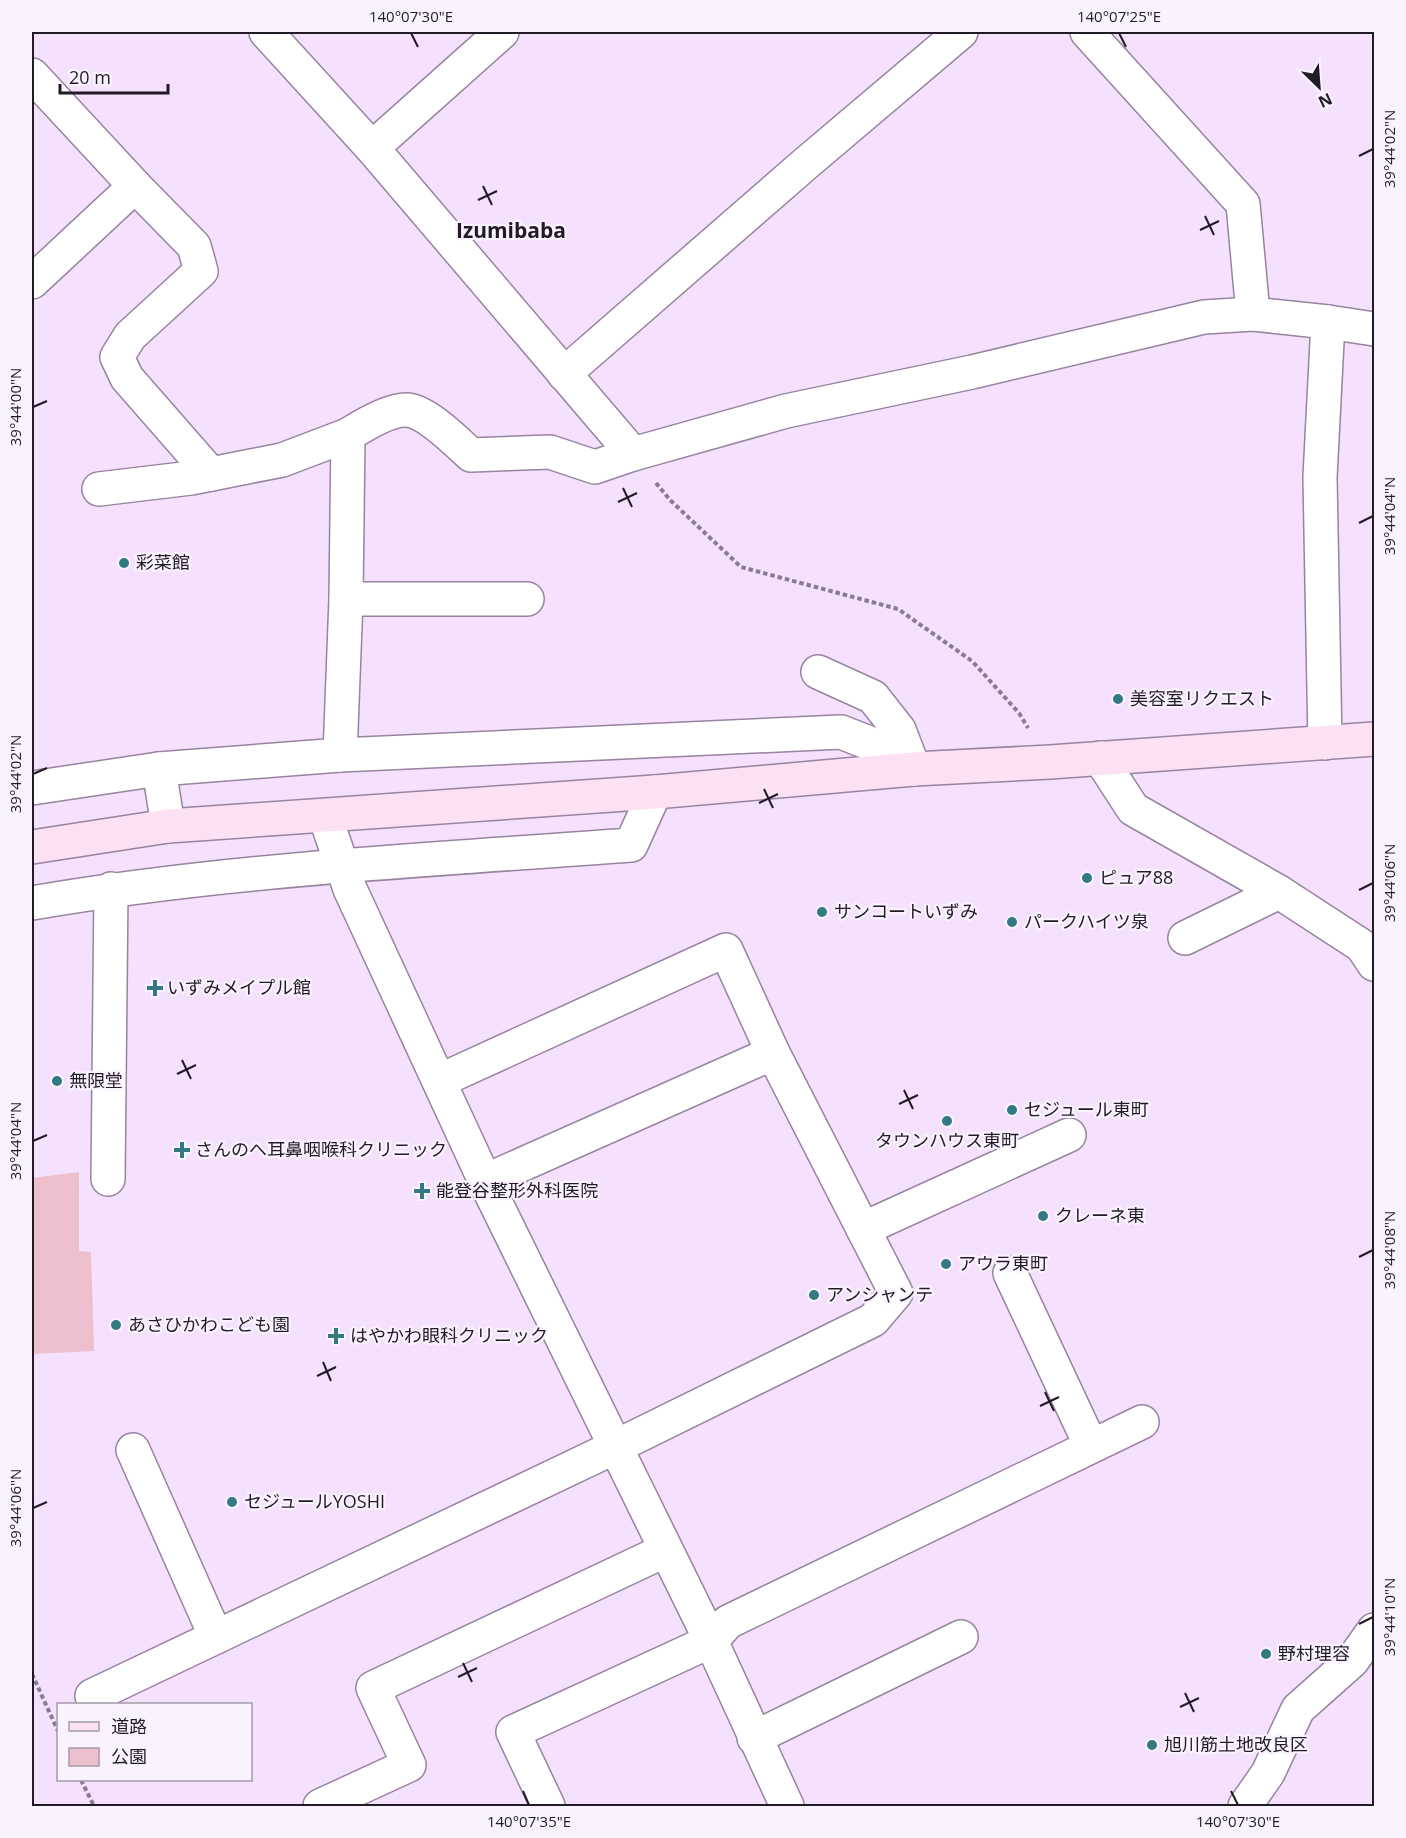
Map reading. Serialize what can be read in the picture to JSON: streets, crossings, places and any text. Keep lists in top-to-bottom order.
{
  "districts": ["Izumibaba"],
  "places": {
    "other": [
      "彩菜館",
      "美容室リクエスト",
      "ピュア88",
      "サンコートいずみ",
      "パークハイツ泉",
      "無限堂",
      "セジュール東町",
      "タウンハウス東町",
      "クレーネ東",
      "アウラ東町",
      "アンシャンテ",
      "あさひかわこども園",
      "セジュールYOSHI",
      "野村理容",
      "旭川筋土地改良区"
    ],
    "health": [
      "いずみメイプル館",
      "さんのへ耳鼻咽喉科クリニック",
      "能登谷整形外科医院",
      "はやかわ眼科クリニック"
    ]
  },
  "legend": ["道路", "公園"],
  "scale_bar": "20 m",
  "north": "bottom right",
  "coordinates": [
    "140°07'30\"E",
    "140°07'25\"E",
    "39°44'02\"N",
    "39°44'00\"N",
    "39°44'04\"N",
    "39°44'06\"N",
    "39°44'08\"N",
    "39°44'10\"N",
    "140°07'35\"E"
  ]
}
